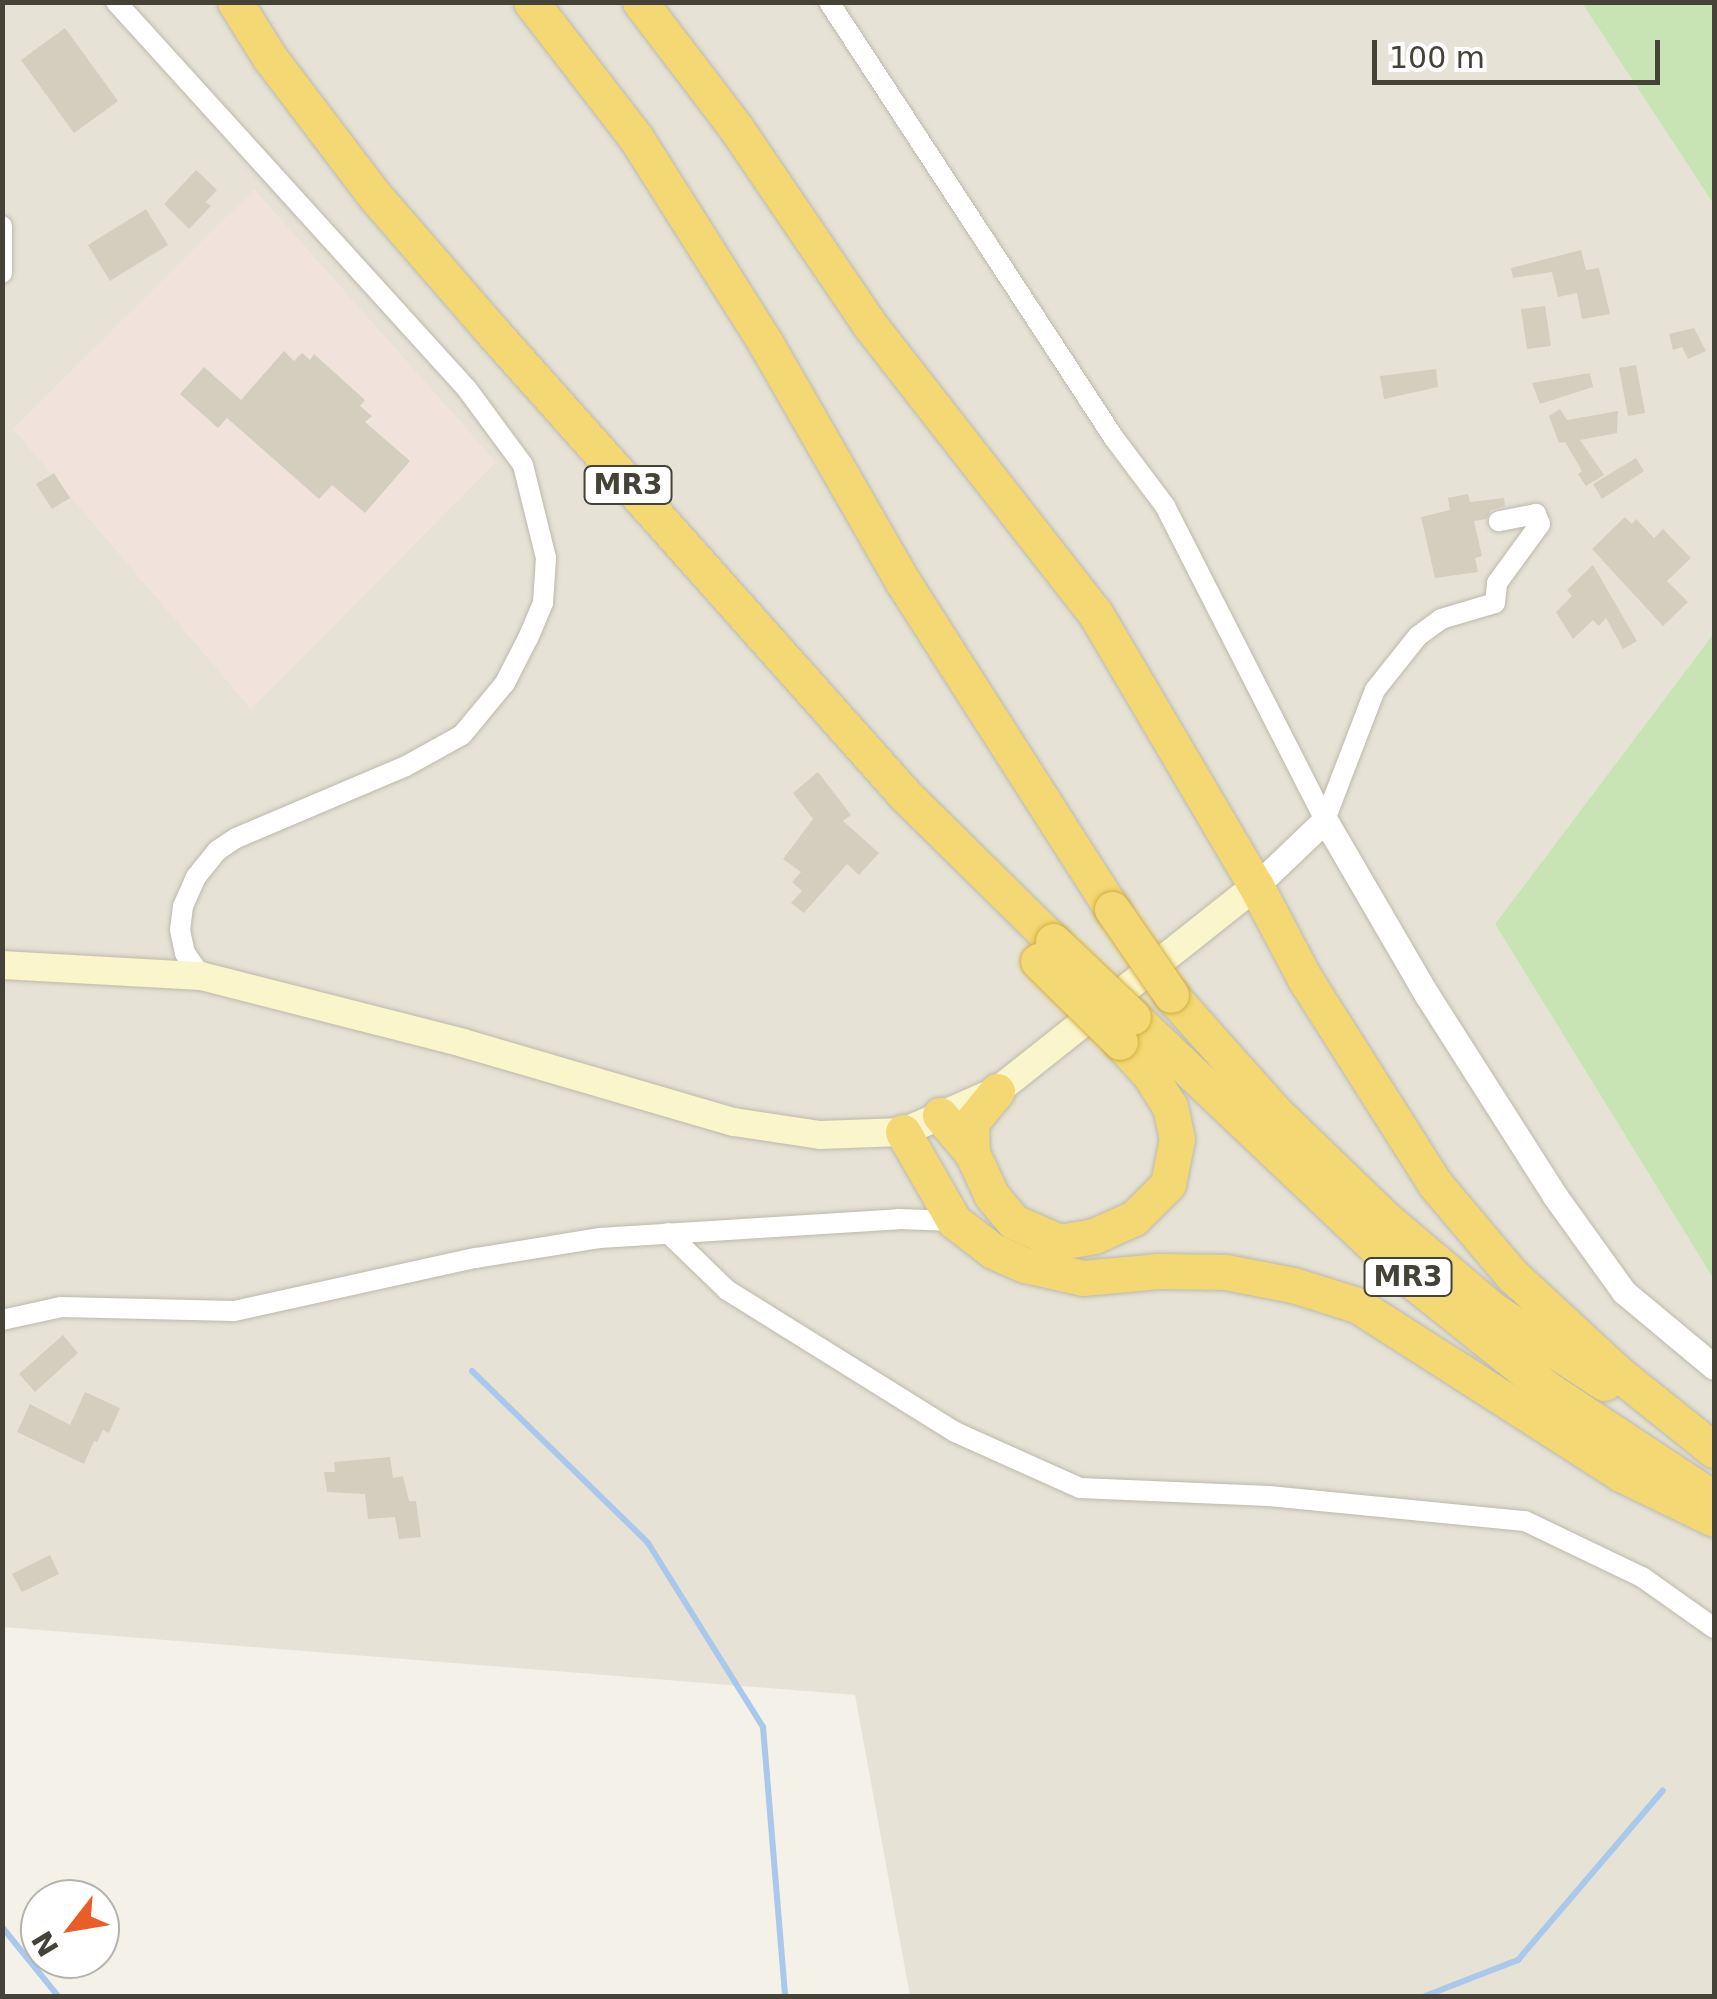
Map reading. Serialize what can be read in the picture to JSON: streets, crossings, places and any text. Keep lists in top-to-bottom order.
{
  "streets": {
    "highway": ["MR3"]
  },
  "scale_bar": "100 m",
  "north": "bottom left"
}
